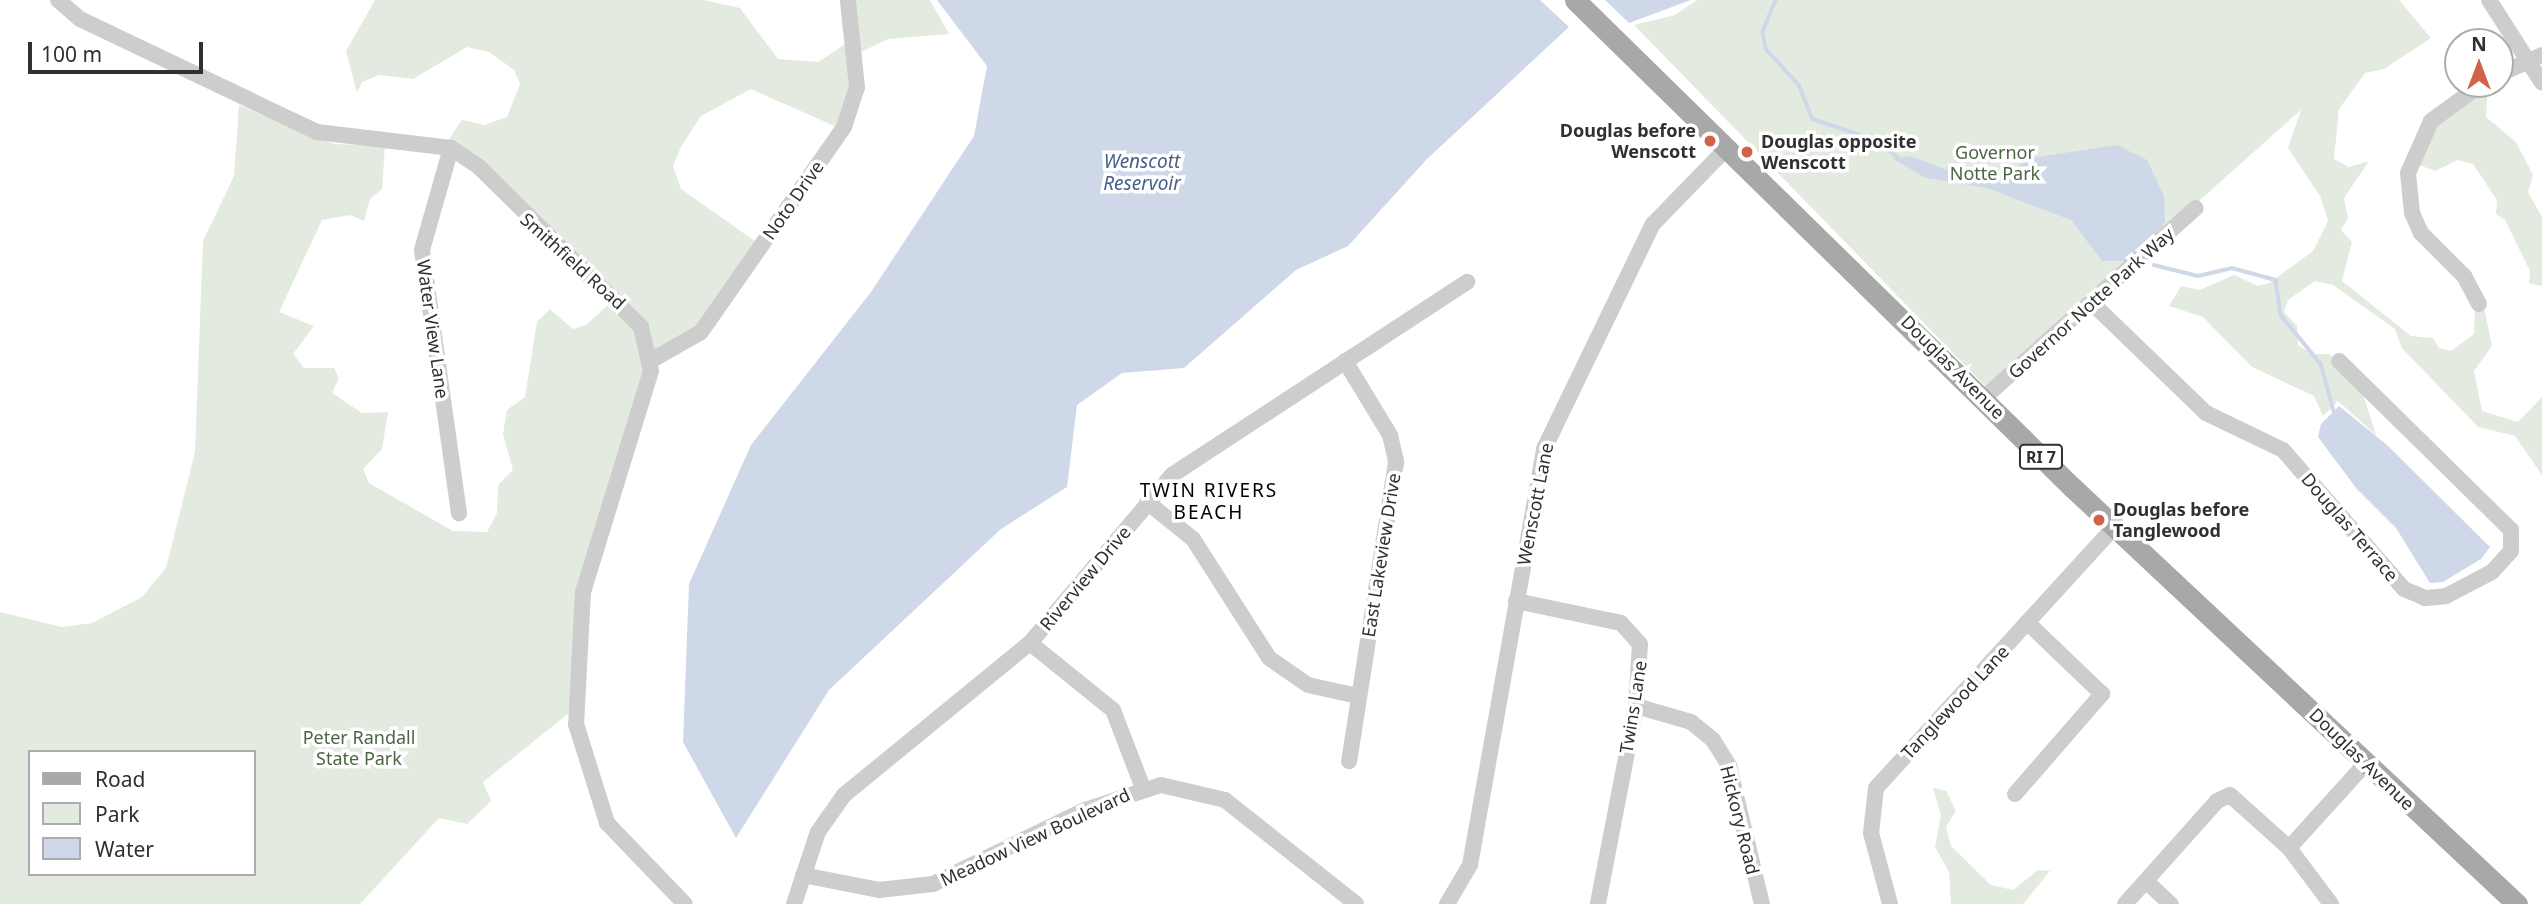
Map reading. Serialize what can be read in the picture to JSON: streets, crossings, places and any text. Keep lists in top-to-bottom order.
{
  "streets": {
    "main road": ["Douglas Avenue", "RI 7"],
    "street": [
      "Noto Drive",
      "Smithfield Road",
      "Governor Notte Park Way",
      "Water View Lane",
      "Wenscott Lane",
      "Douglas Terrace",
      "East Lakeview Drive",
      "Riverview Drive",
      "Tanglewood Lane",
      "Twins Lane",
      "Hickory Road",
      "Meadow View Boulevard"
    ]
  },
  "crossings": [
    ["Noto Drive", "Smithfield Road"],
    ["Smithfield Road", "Water View Lane"],
    ["Governor Notte Park Way", "Douglas Avenue"],
    ["Governor Notte Park Way", "Douglas Terrace"],
    ["Douglas Avenue", "Wenscott Lane"],
    ["Douglas Avenue", "Tanglewood Lane"],
    ["Wenscott Lane", "Twins Lane"],
    ["East Lakeview Drive", "Riverview Drive"],
    ["Riverview Drive", "Meadow View Boulevard"],
    ["Twins Lane", "Hickory Road"]
  ],
  "districts": ["TWIN RIVERS BEACH"],
  "water": ["Wenscott Reservoir"],
  "parks": ["Governor Notte Park", "Peter Randall State Park"],
  "places": ["Douglas before Wenscott", "Douglas opposite Wenscott", "Douglas before Tanglewood"],
  "legend": ["Road", "Park", "Water"],
  "scale_bar": "100 m",
  "north": "top"
}
